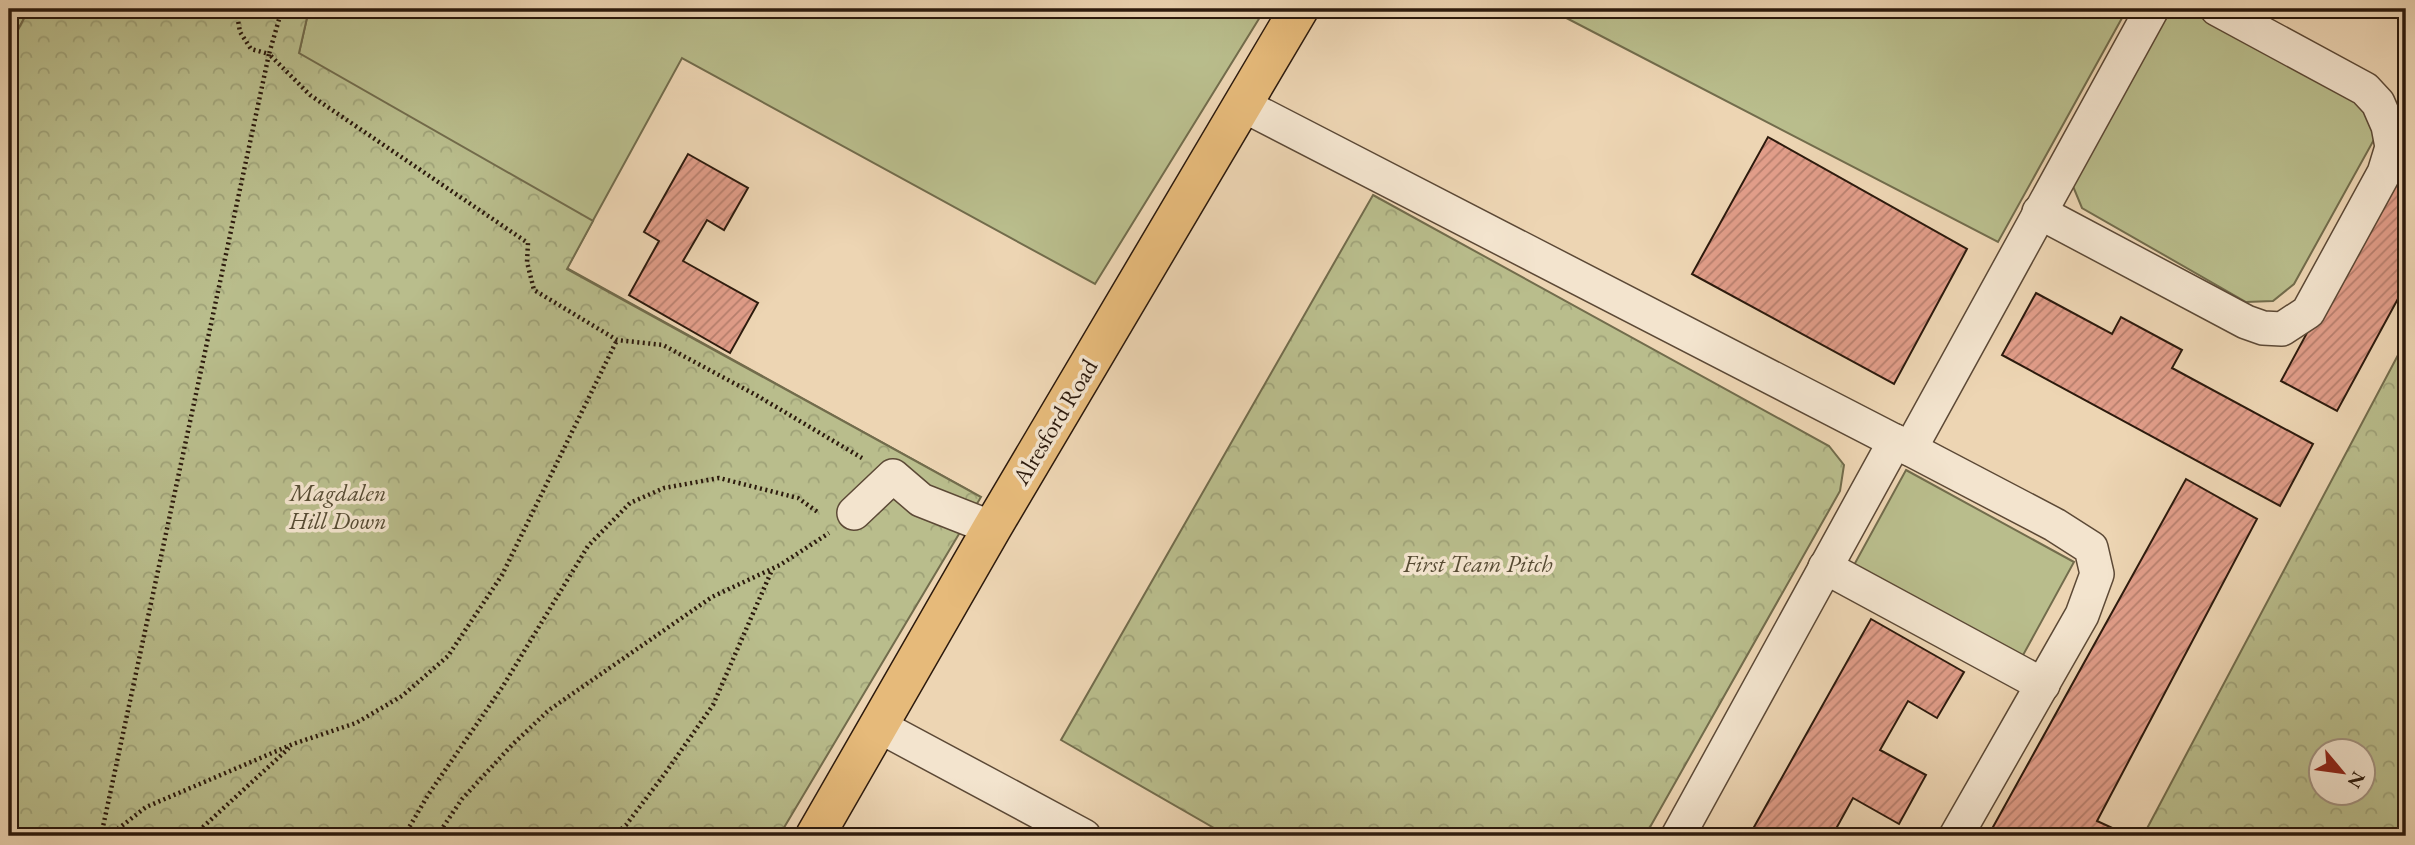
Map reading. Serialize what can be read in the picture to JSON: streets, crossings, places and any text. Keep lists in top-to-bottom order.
{
  "streets": {
    "main road": ["Alresford Road"]
  },
  "parks": ["Magdalen Hill Down", "First Team Pitch"],
  "north": "bottom right"
}
